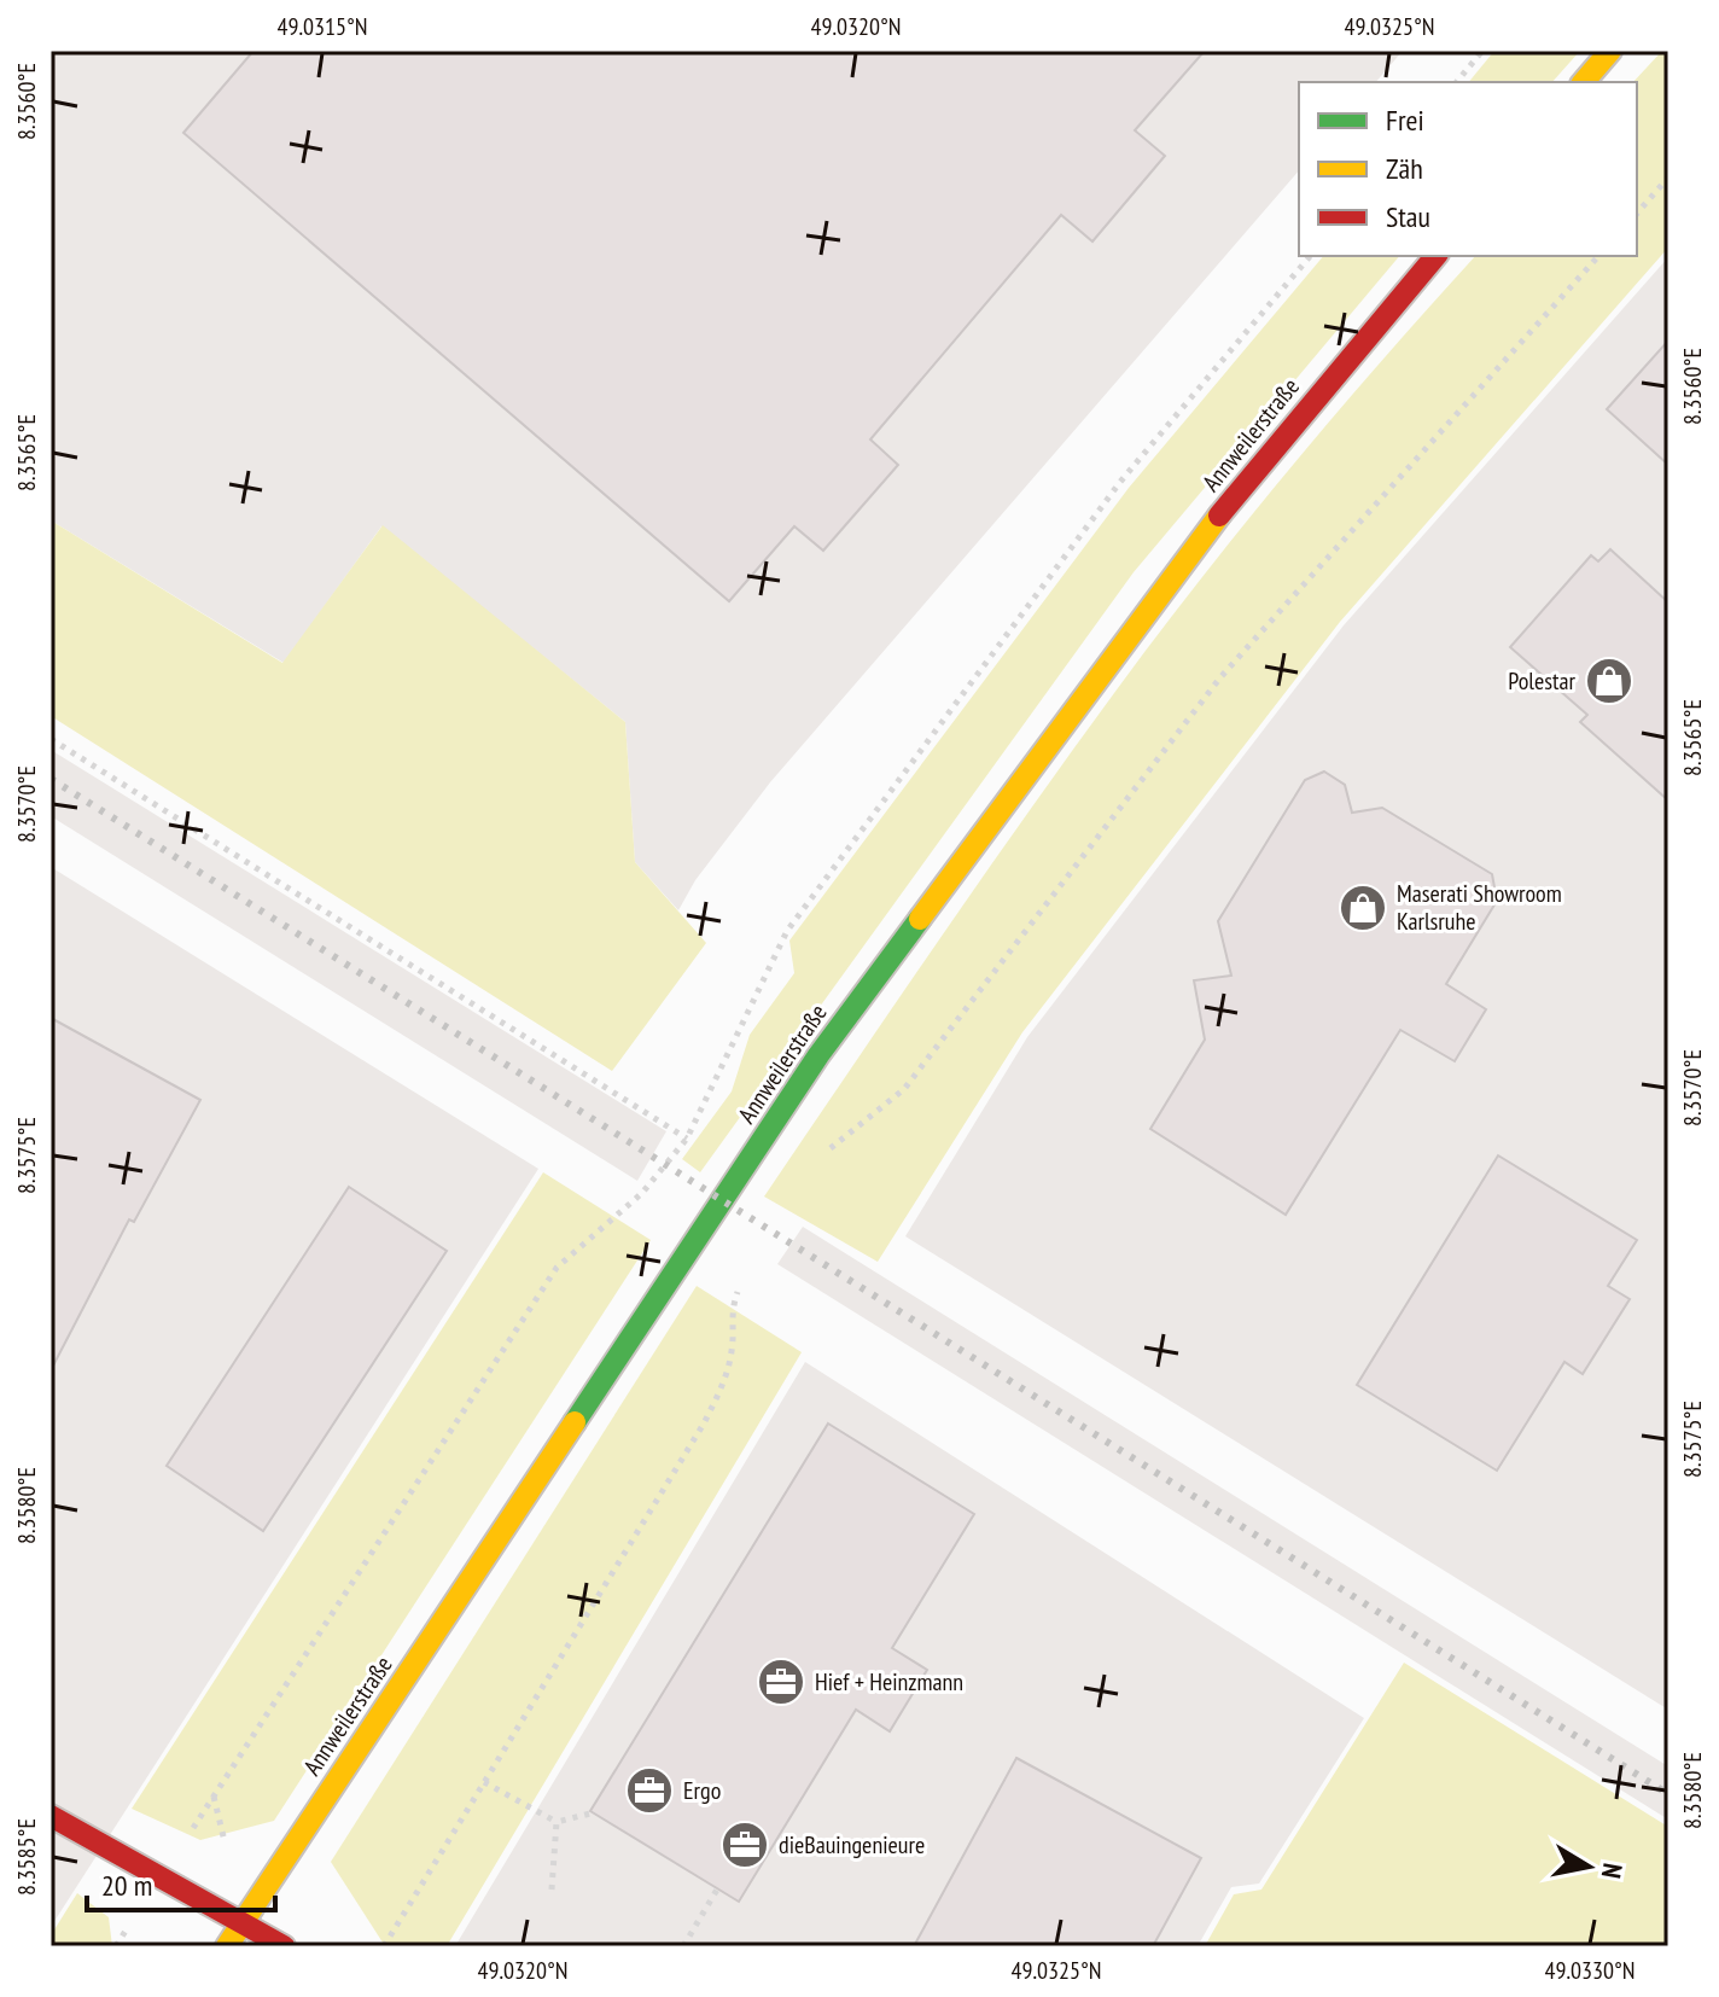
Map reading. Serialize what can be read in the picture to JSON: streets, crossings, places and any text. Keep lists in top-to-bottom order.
{
  "streets": {
    "street": ["Annweilerstraße"]
  },
  "places": {
    "shop": ["Polestar", "Maserati Showroom Karlsruhe"],
    "office": ["Hief + Heinzmann", "Ergo", "dieBauingenieure"]
  },
  "legend": ["Frei", "Zäh", "Stau"],
  "scale_bar": "20 m",
  "north": "right",
  "coordinates": [
    "49.0315°N",
    "49.0320°N",
    "49.0325°N",
    "8.3560°E",
    "8.3565°E",
    "8.3570°E",
    "8.3575°E",
    "8.3580°E",
    "8.3585°E",
    "49.0330°N"
  ]
}
